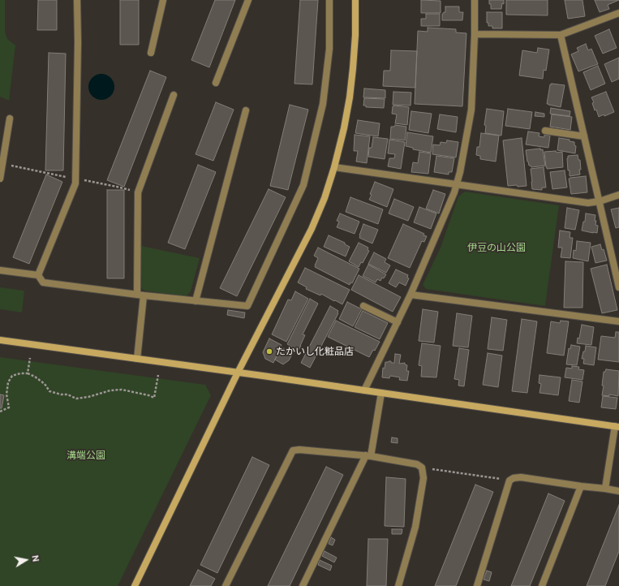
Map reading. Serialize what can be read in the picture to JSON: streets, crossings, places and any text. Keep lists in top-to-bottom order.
{
  "parks": ["伊豆の山公園", "溝端公園"],
  "places": ["たかいし化粧品店"],
  "north": "right"
}
